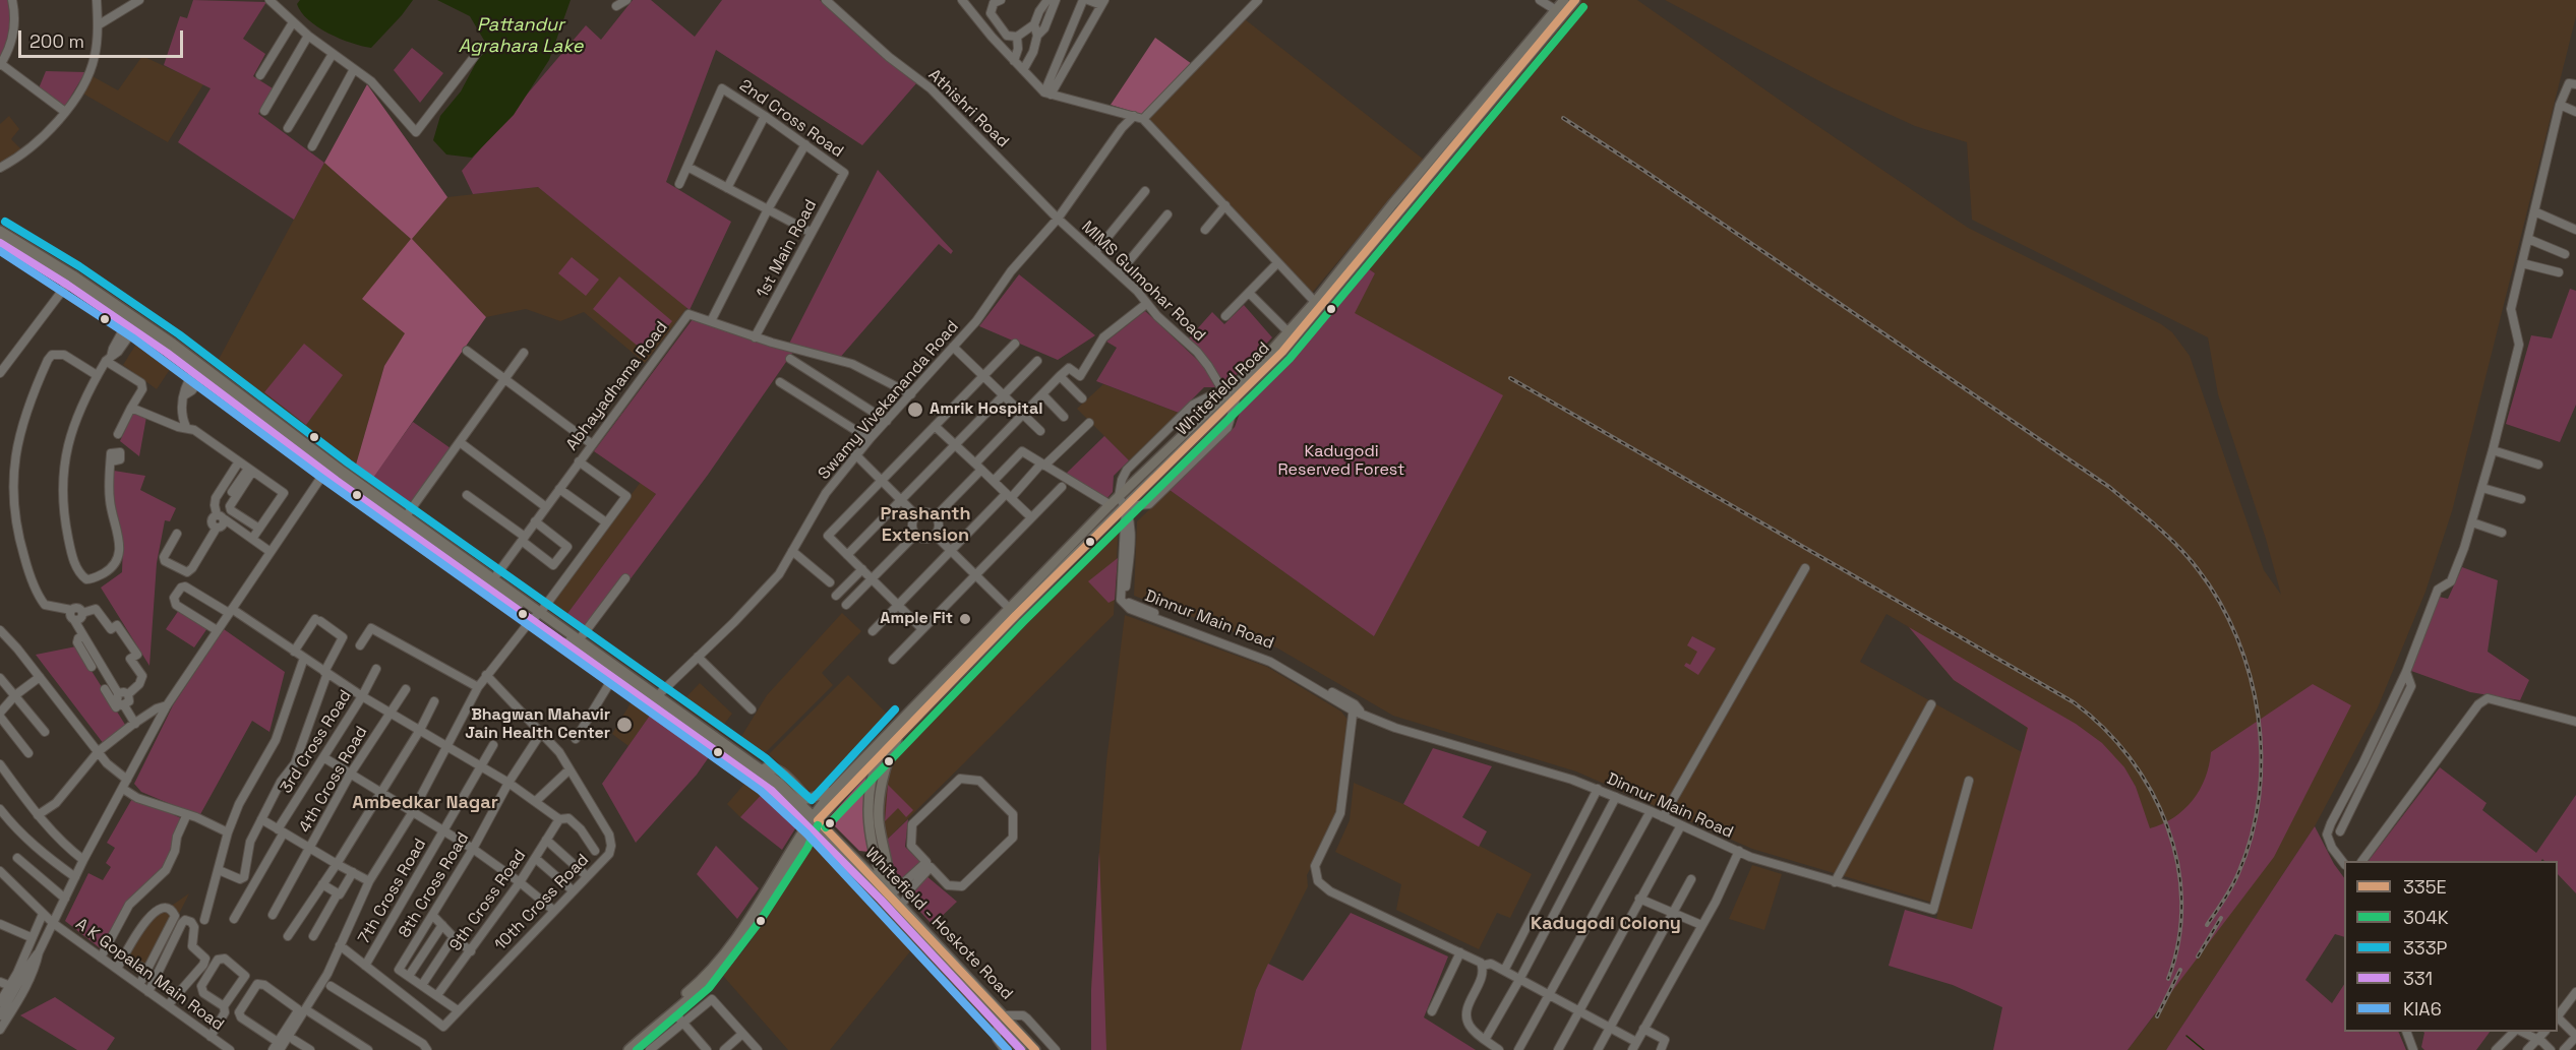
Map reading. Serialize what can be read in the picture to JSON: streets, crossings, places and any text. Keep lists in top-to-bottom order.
{
  "streets": {
    "main road": ["Whitefield Road", "Whitefield - Hoskote Road"],
    "street": [
      "Athishri Road",
      "2nd Cross Road",
      "1st Main Road",
      "MIMS Gulmohar Road",
      "Abhayadhama Road",
      "Swamy Vivekananda Road",
      "Dinnur Main Road",
      "3rd Cross Road",
      "4th Cross Road",
      "8th Cross Road",
      "7th Cross Road",
      "9th Cross Road",
      "10th Cross Road",
      "A K Gopalan Main Road"
    ]
  },
  "crossings": [
    ["Athishri Road", "MIMS Gulmohar Road"],
    ["Athishri Road", "Swamy Vivekananda Road"],
    ["2nd Cross Road", "1st Main Road"],
    ["1st Main Road", "Abhayadhama Road"],
    ["MIMS Gulmohar Road", "Whitefield Road"],
    ["MIMS Gulmohar Road", "Swamy Vivekananda Road"],
    ["Abhayadhama Road", "Swamy Vivekananda Road"],
    ["Whitefield Road", "Dinnur Main Road"],
    ["Whitefield Road", "Whitefield - Hoskote Road"],
    ["8th Cross Road", "10th Cross Road"],
    ["7th Cross Road", "10th Cross Road"]
  ],
  "districts": ["Prashanth Extension", "Ambedkar Nagar", "Kadugodi Colony"],
  "water": ["Pattandur Agrahara Lake"],
  "parks": ["Kadugodi Reserved Forest"],
  "places": ["Amrik Hospital", "Ample Fit", "Bhagwan Mahavir Jain Health Center"],
  "lines": [
    "transit line 335E",
    "transit line 304K",
    "transit line 333P",
    "transit line 331",
    "transit line KIA6"
  ],
  "legend": [
    "335E",
    "304K",
    "333P",
    "331",
    "KIA6"
  ],
  "scale_bar": "200 m"
}
